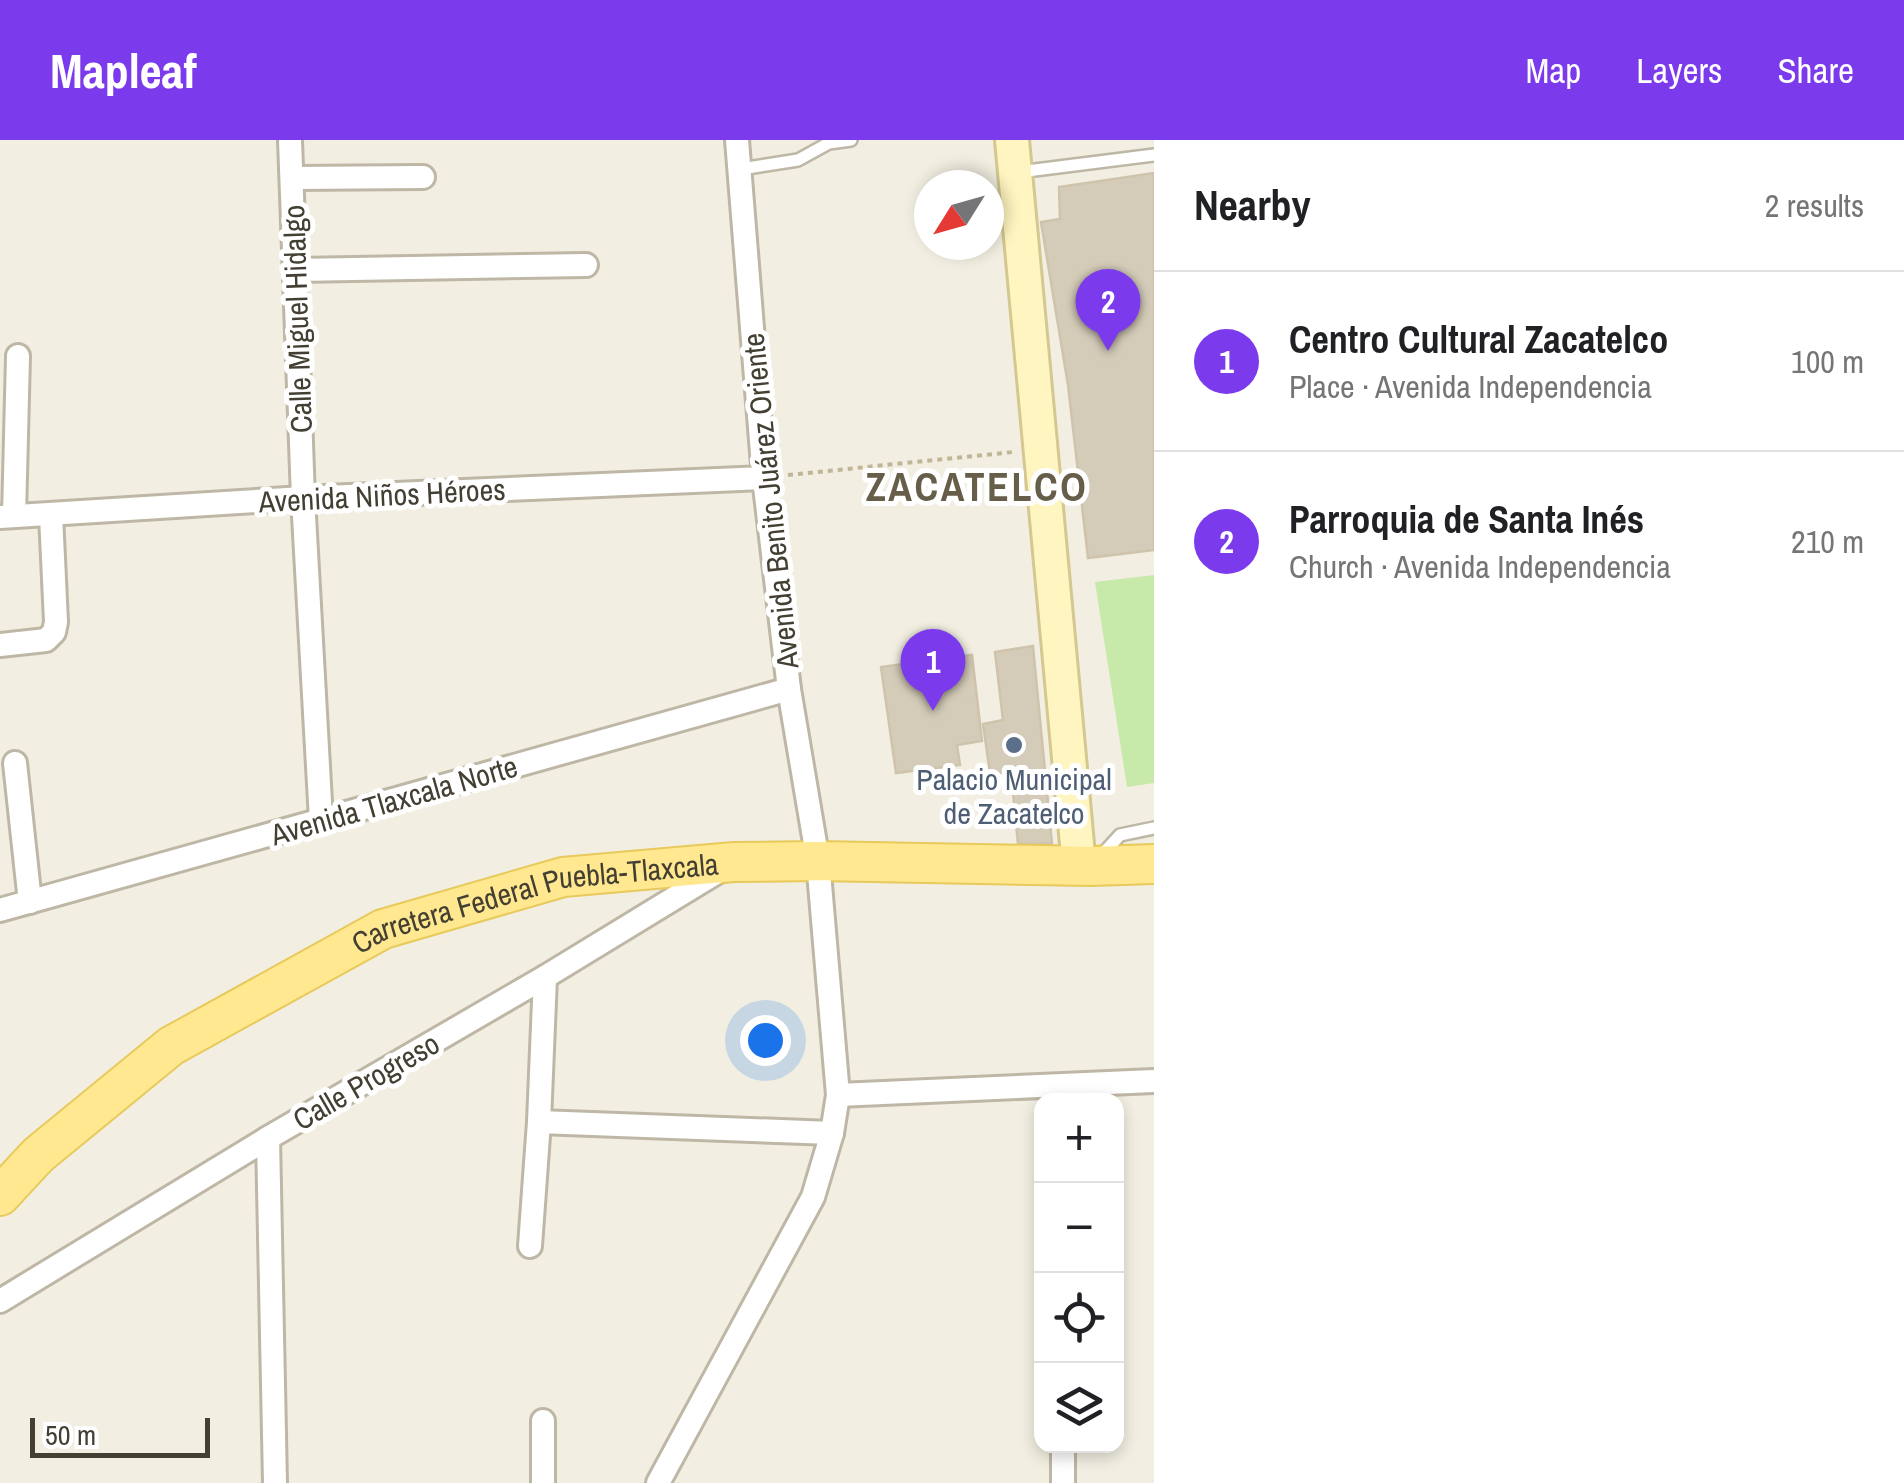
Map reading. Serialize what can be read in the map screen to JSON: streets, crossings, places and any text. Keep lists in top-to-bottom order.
{
  "streets": {
    "main road": ["Carretera Federal Puebla-Tlaxcala"],
    "street": [
      "Calle Miguel Hidalgo",
      "Avenida Niños Héroes",
      "Avenida Benito Juárez Oriente",
      "Avenida Tlaxcala Norte",
      "Calle Progreso"
    ]
  },
  "crossings": [
    ["Calle Miguel Hidalgo", "Avenida Niños Héroes"],
    ["Calle Miguel Hidalgo", "Avenida Tlaxcala Norte"],
    ["Avenida Niños Héroes", "Avenida Benito Juárez Oriente"],
    ["Avenida Benito Juárez Oriente", "Avenida Tlaxcala Norte"],
    ["Avenida Benito Juárez Oriente", "Carretera Federal Puebla-Tlaxcala"],
    ["Carretera Federal Puebla-Tlaxcala", "Calle Progreso"]
  ],
  "districts": ["ZACATELCO"],
  "places": ["Palacio Municipal de Zacatelco"],
  "scale_bar": "50 m",
  "north": "bottom left",
  "page": {
    "header": "Mapleaf",
    "nav": ["Map", "Layers", "Share"],
    "heading": ["Nearby", "2 results"],
    "pins": ["2", "1"],
    "list": [
      {
        "mark": "1",
        "name": "Centro Cultural Zacatelco",
        "note": "Place · Avenida Independencia",
        "value": "100 m"
      },
      {
        "mark": "2",
        "name": "Parroquia de Santa Inés",
        "note": "Church · Avenida Independencia",
        "value": "210 m"
      }
    ],
    "map_buttons": ["+", "−"],
    "scale": "50 m"
  }
}
